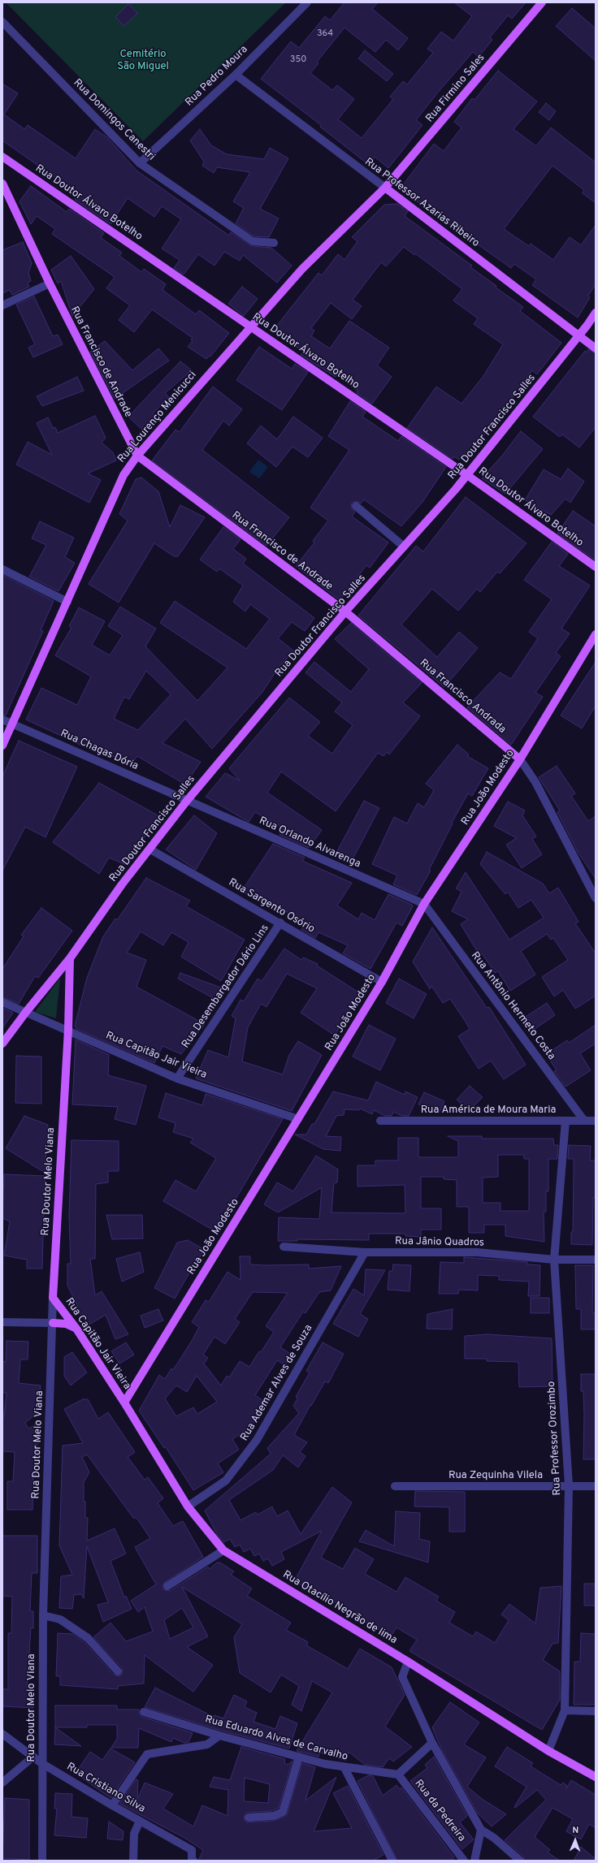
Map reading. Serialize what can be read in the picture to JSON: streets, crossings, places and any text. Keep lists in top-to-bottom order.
{
  "streets": {
    "main road": [
      "Rua Firmino Sales",
      "Rua Doutor Álvaro Botelho",
      "Rua Professor Azarias Ribeiro",
      "Rua Francisco de Andrade",
      "Rua Lourenço Menicucci",
      "Rua Doutor Francisco Salles",
      "Rua Francisco Andrada",
      "Rua João Modesto",
      "Rua Capitão Jair Vieira",
      "Rua Doutor Melo Viana",
      "Rua Otacílio Negrão de lima"
    ],
    "street": [
      "Rua Pedro Moura",
      "Rua Domingos Canestri",
      "Rua Chagas Dória",
      "Rua Orlando Alvarenga",
      "Rua Sargento Osório",
      "Rua Desembargador Dário Lins",
      "Rua Antônio Hermeto Costa",
      "Rua América de Moura Maria",
      "Rua Jânio Quadros",
      "Rua Ademar Alves de Souza",
      "Rua Professor Orozimbo",
      "Rua Zequinha Vilela",
      "Rua Eduardo Alves de Carvalho",
      "Rua Cristiano Silva",
      "Rua da Pedreira"
    ]
  },
  "crossings": [
    ["Rua Pedro Moura", "Rua Domingos Canestri"],
    ["Rua Pedro Moura", "Rua Professor Azarias Ribeiro"],
    ["Rua Firmino Sales", "Rua Professor Azarias Ribeiro"],
    ["Rua Firmino Sales", "Rua Lourenço Menicucci"],
    ["Rua Doutor Álvaro Botelho", "Rua Lourenço Menicucci"],
    ["Rua Doutor Álvaro Botelho", "Rua Doutor Francisco Salles"],
    ["Rua Professor Azarias Ribeiro", "Rua Lourenço Menicucci"],
    ["Rua Professor Azarias Ribeiro", "Rua Doutor Francisco Salles"],
    ["Rua Francisco de Andrade", "Rua Lourenço Menicucci"],
    ["Rua Francisco de Andrade", "Rua Doutor Francisco Salles"],
    ["Rua Francisco de Andrade", "Rua Francisco Andrada"],
    ["Rua Lourenço Menicucci", "Rua Chagas Dória"],
    ["Rua Doutor Francisco Salles", "Rua Francisco Andrada"],
    ["Rua Doutor Francisco Salles", "Rua Chagas Dória"],
    ["Rua Doutor Francisco Salles", "Rua Orlando Alvarenga"],
    ["Rua Doutor Francisco Salles", "Rua Sargento Osório"],
    ["Rua Doutor Francisco Salles", "Rua Capitão Jair Vieira"],
    ["Rua Francisco Andrada", "Rua João Modesto"],
    ["Rua Chagas Dória", "Rua Orlando Alvarenga"],
    ["Rua João Modesto", "Rua Orlando Alvarenga"],
    ["Rua João Modesto", "Rua Sargento Osório"],
    ["Rua João Modesto", "Rua Antônio Hermeto Costa"],
    ["Rua João Modesto", "Rua Capitão Jair Vieira"],
    ["Rua João Modesto", "Rua Otacílio Negrão de lima"],
    ["Rua Orlando Alvarenga", "Rua Antônio Hermeto Costa"],
    ["Rua Sargento Osório", "Rua Desembargador Dário Lins"],
    ["Rua Desembargador Dário Lins", "Rua Capitão Jair Vieira"],
    ["Rua Antônio Hermeto Costa", "Rua América de Moura Maria"],
    ["Rua Capitão Jair Vieira", "Rua Doutor Melo Viana"],
    ["Rua Capitão Jair Vieira", "Rua Otacílio Negrão de lima"],
    ["Rua América de Moura Maria", "Rua Professor Orozimbo"],
    ["Rua Doutor Melo Viana", "Rua Cristiano Silva"],
    ["Rua Jânio Quadros", "Rua Ademar Alves de Souza"],
    ["Rua Jânio Quadros", "Rua Professor Orozimbo"],
    ["Rua Ademar Alves de Souza", "Rua Otacílio Negrão de lima"],
    ["Rua Professor Orozimbo", "Rua Zequinha Vilela"],
    ["Rua Professor Orozimbo", "Rua Otacílio Negrão de lima"],
    ["Rua Eduardo Alves de Carvalho", "Rua da Pedreira"]
  ],
  "parks": ["Cemitério São Miguel"],
  "house_numbers": ["364", "350"],
  "north": "top"
}
